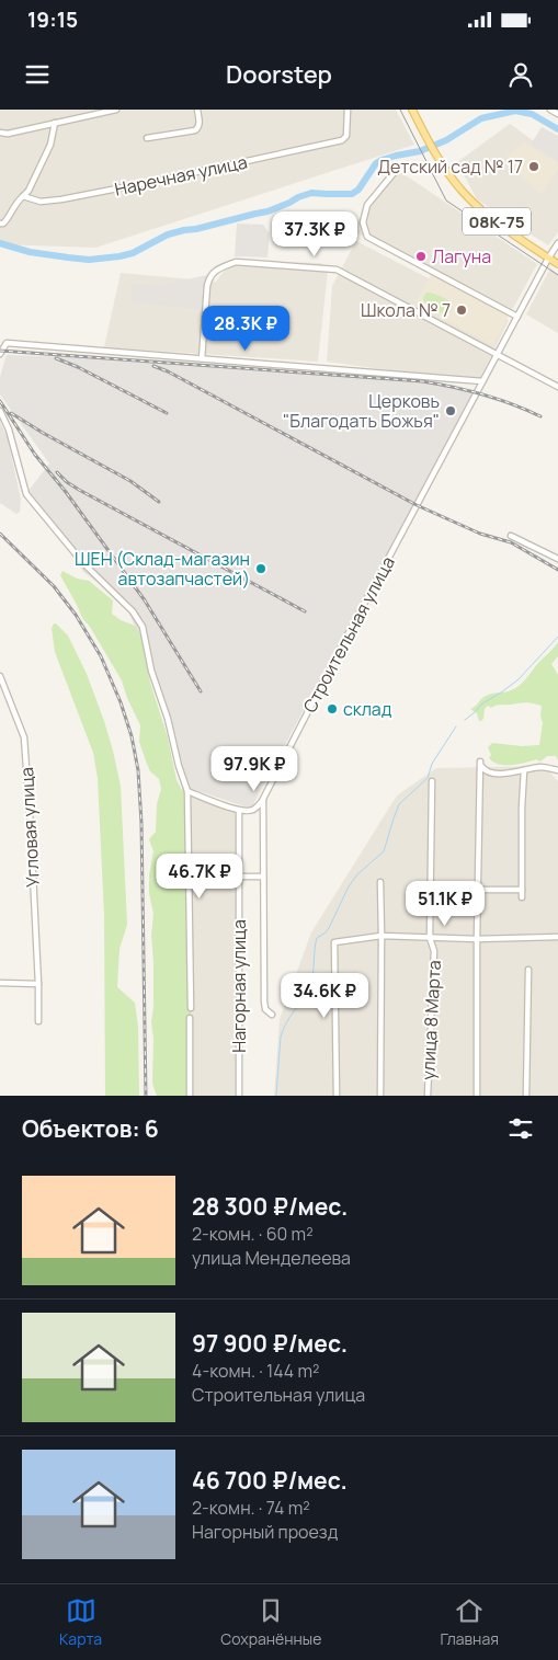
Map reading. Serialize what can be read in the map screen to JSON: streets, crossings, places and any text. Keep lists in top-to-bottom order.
{
  "streets": {
    "main road": ["08К-75"],
    "street": [
      "Наречная улица",
      "Строительная улица",
      "Угловая улица",
      "Нагорная улица",
      "улица 8 Марта"
    ]
  },
  "crossings": [
    ["08К-75", "Строительная улица"]
  ],
  "places": [
    "Детский сад № 17",
    "Лагуна",
    "Школа № 7",
    "Церковь \"Благодать Божья\"",
    "ШЕН (Склад-магазин автозапчастей)",
    "склад"
  ],
  "page": {
    "status": "19:15",
    "header": "Doorstep",
    "price": [
      "37.3K ₽",
      "28.3K ₽",
      "97.9K ₽",
      "46.7K ₽",
      "51.1K ₽",
      "34.6K ₽"
    ],
    "heading": "Объектов: 6",
    "list": [
      {
        "name": "28 300 ₽/мес.",
        "note": "2-комн. · 60 m² · улица Менделеева"
      },
      {
        "name": "97 900 ₽/мес.",
        "note": "4-комн. · 144 m² · Строительная улица"
      },
      {
        "name": "46 700 ₽/мес.",
        "note": "2-комн. · 74 m² · Нагорный проезд"
      }
    ],
    "tabs": ["Карта", "Сохранённые", "Главная"]
  }
}
